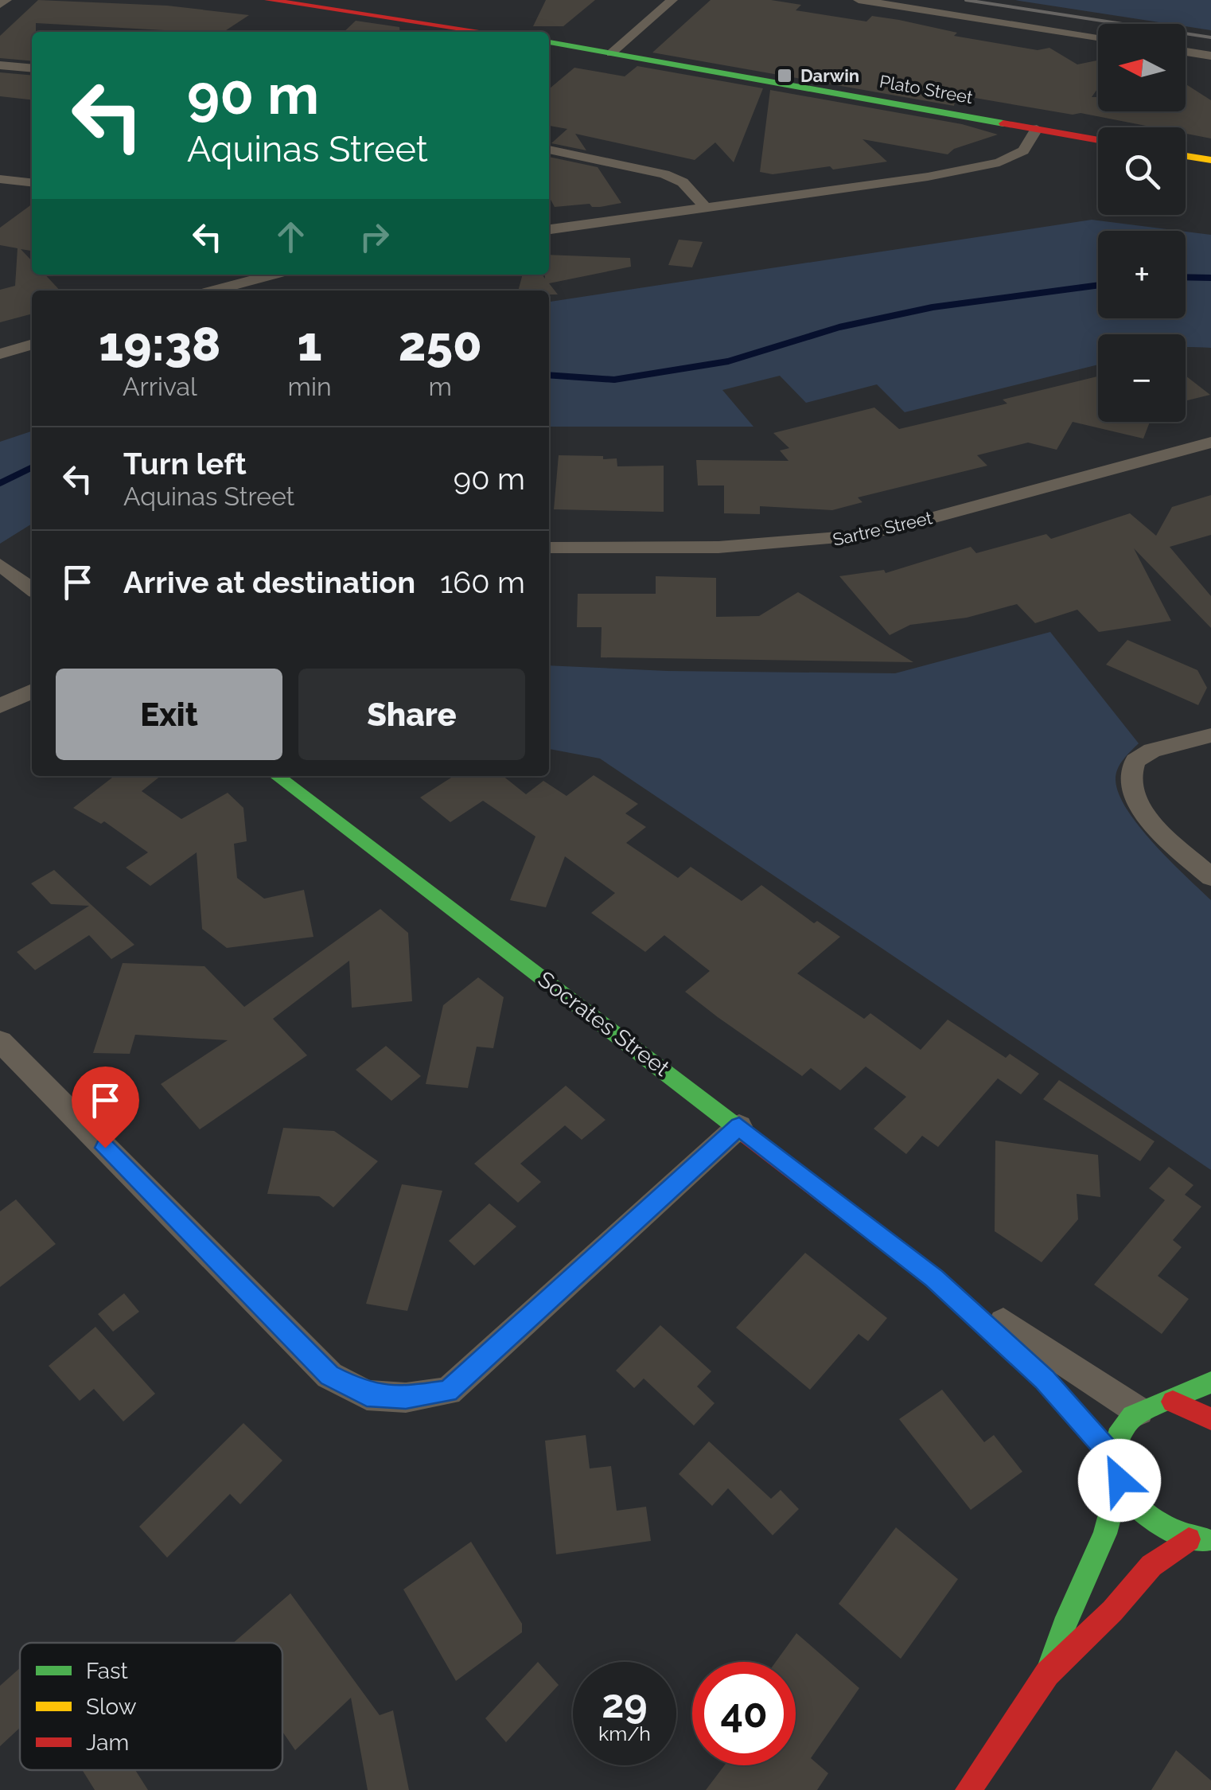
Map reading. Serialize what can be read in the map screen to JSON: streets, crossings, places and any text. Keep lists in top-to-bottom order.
{
  "streets": {
    "street": ["Plato Street", "Sartre Street", "Socrates Street"]
  },
  "places": {
    "transit": ["Darwin"]
  },
  "legend": ["Fast", "Slow", "Jam"],
  "north": "left",
  "page": {
    "map_buttons": ["+", "−"],
    "turn": ["90 m", "Aquinas Street"],
    "eta": [
      "19:38",
      "Arrival",
      "1",
      "min",
      "250",
      "m"
    ],
    "list": [
      {
        "name": "Turn left",
        "note": "Aquinas Street",
        "value": "90 m"
      },
      {
        "name": "Arrive at destination",
        "value": "160 m"
      }
    ],
    "buttons": ["Exit", "Share"],
    "speed": "29 km/h",
    "limit": "40"
  }
}
